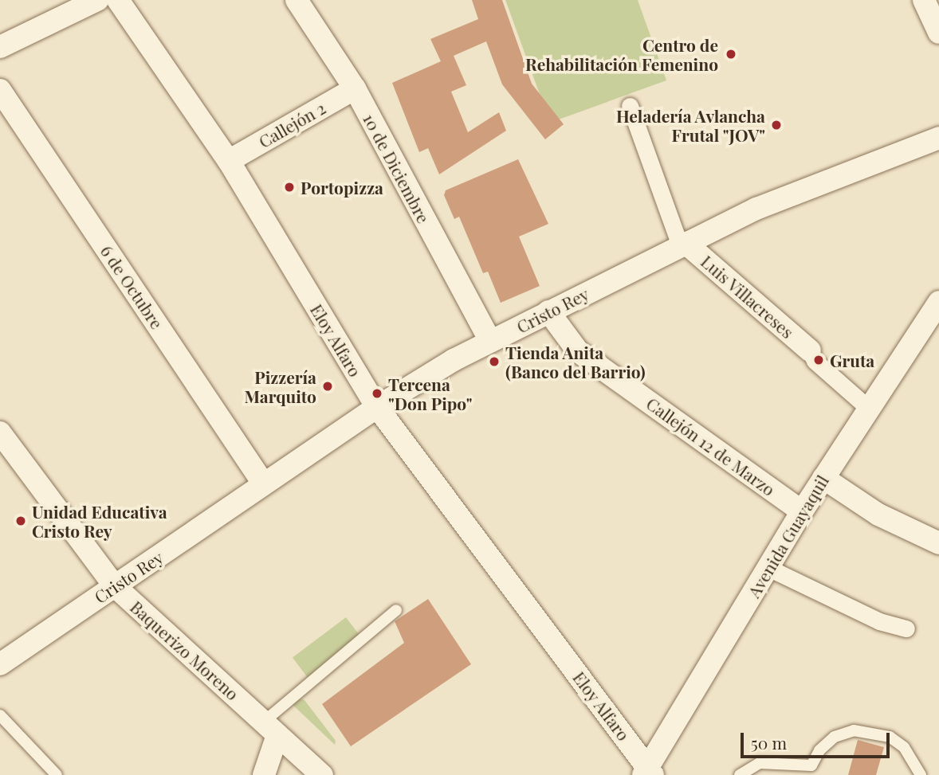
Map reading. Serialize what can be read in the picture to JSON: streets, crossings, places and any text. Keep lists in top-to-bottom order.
{
  "streets": {
    "street": [
      "Callejón 2",
      "10 de Diciembre",
      "6 de Octubre",
      "Luis Villacreses",
      "Cristo Rey",
      "Eloy Alfaro",
      "Callejón 12 de Marzo",
      "Avenida Guayaquil",
      "Baquerizo Moreno"
    ]
  },
  "crossings": [
    ["Callejón 2", "10 de Diciembre"],
    ["Callejón 2", "Eloy Alfaro"],
    ["10 de Diciembre", "Cristo Rey"],
    ["6 de Octubre", "Cristo Rey"],
    ["Luis Villacreses", "Cristo Rey"],
    ["Cristo Rey", "Eloy Alfaro"],
    ["Cristo Rey", "Callejón 12 de Marzo"],
    ["Cristo Rey", "Baquerizo Moreno"],
    ["Eloy Alfaro", "Avenida Guayaquil"],
    ["Callejón 12 de Marzo", "Avenida Guayaquil"]
  ],
  "places": [
    "Centro de Rehabilitación Femenino",
    "Heladería Avlancha Frutal \"JOV\"",
    "Portopizza",
    "Gruta",
    "Tienda Anita (Banco del Barrio)",
    "Pizzería Marquito",
    "Tercena \"Don Pipo\"",
    "Unidad Educativa Cristo Rey"
  ],
  "scale_bar": "50 m"
}
